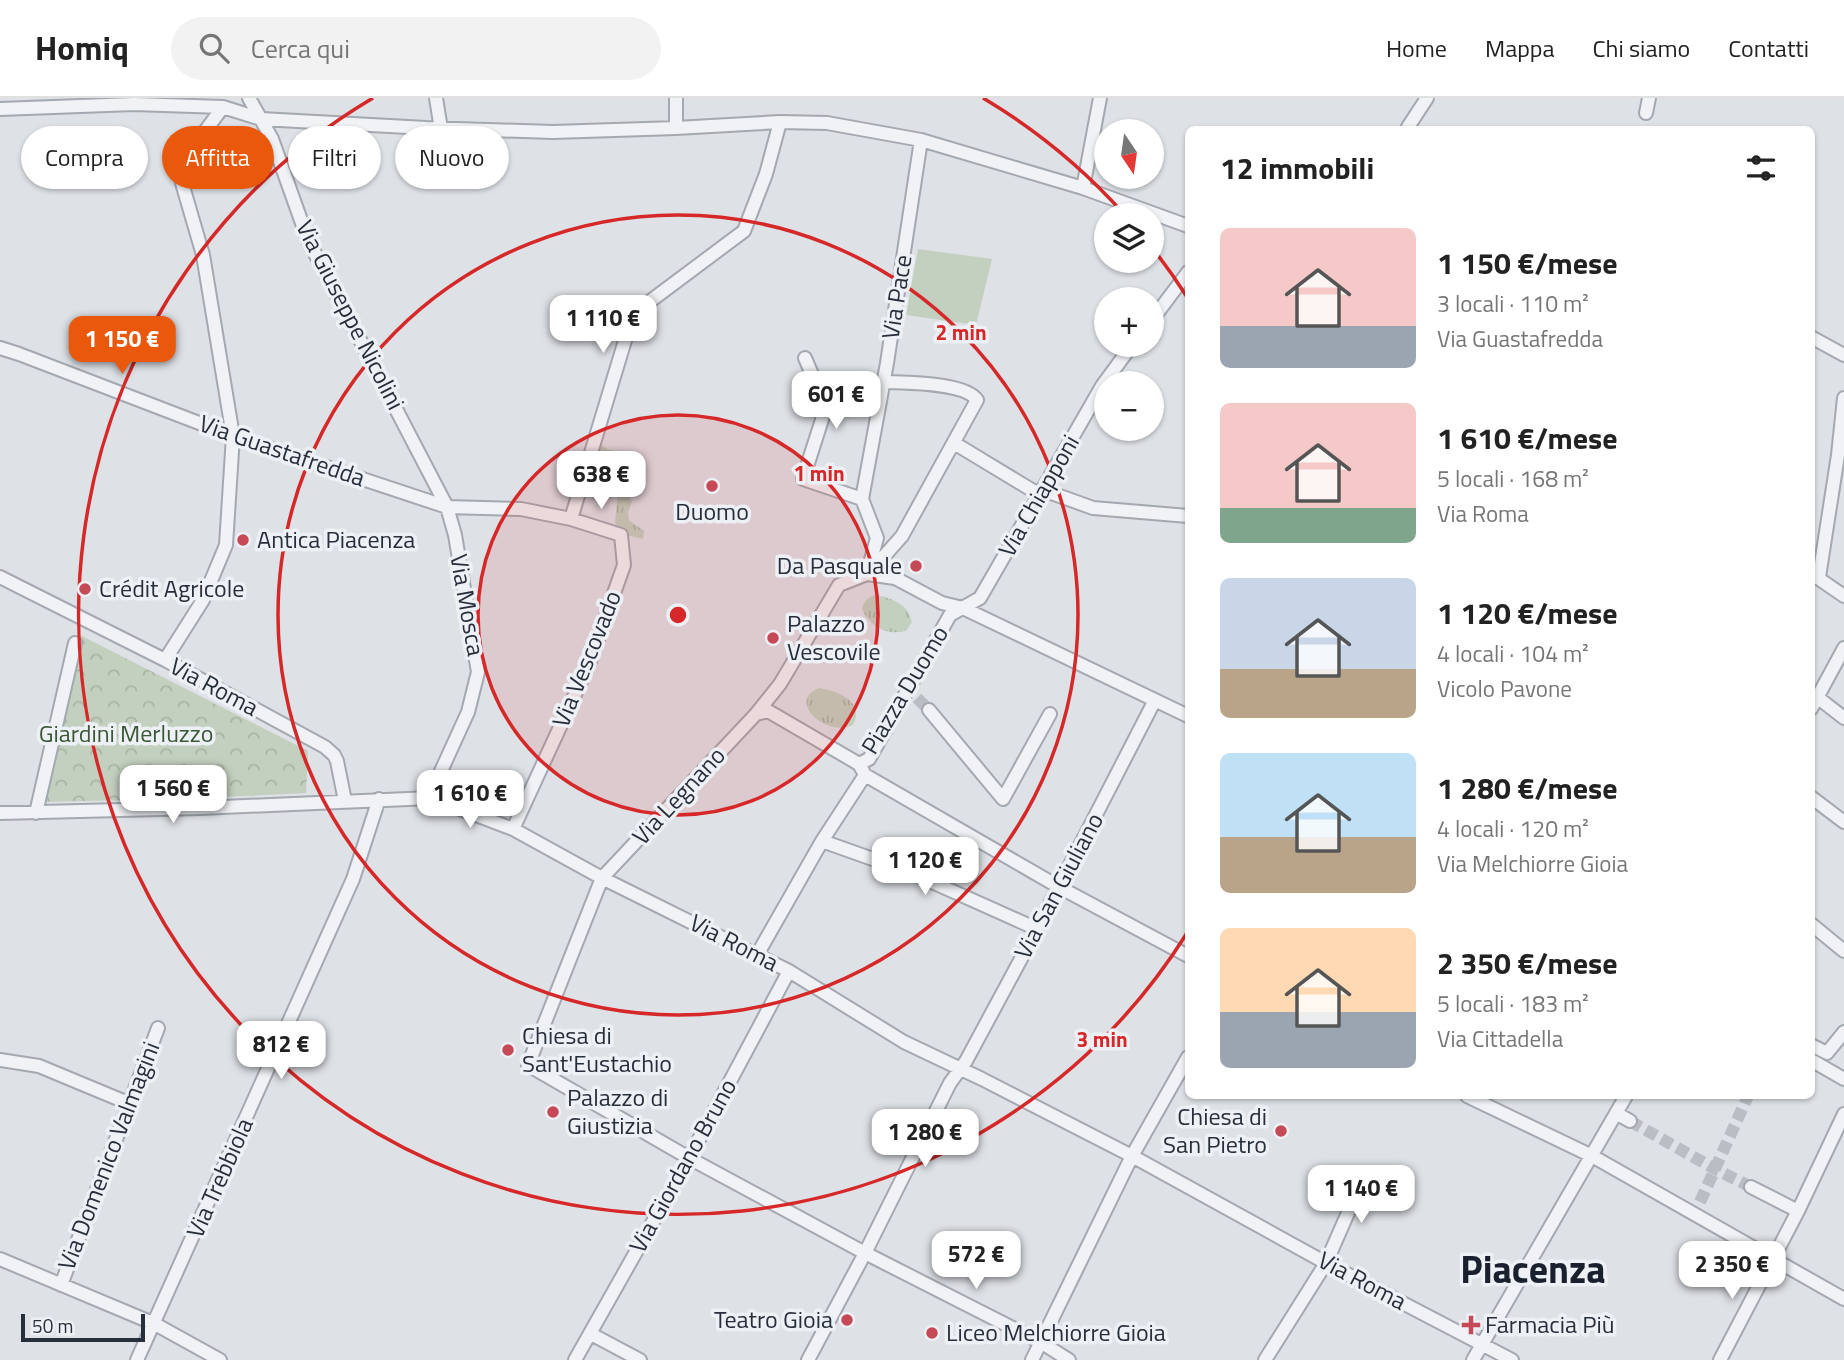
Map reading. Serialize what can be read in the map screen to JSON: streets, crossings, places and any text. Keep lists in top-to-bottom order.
{
  "streets": {
    "street": [
      "Via Pace",
      "Via Giuseppe Nicolini",
      "Via Guastafredda",
      "Via Chiapponi",
      "Via Mosca",
      "Via Vescovado",
      "Via Roma",
      "Piazza Duomo",
      "Via Legnano",
      "Via San Giuliano",
      "Via Domenico Valmagini",
      "Via Giordano Bruno",
      "Via Trebbiola"
    ]
  },
  "crossings": [
    ["Via Giuseppe Nicolini", "Via Guastafredda"],
    ["Via Giuseppe Nicolini", "Via Mosca"],
    ["Via Guastafredda", "Via Mosca"],
    ["Via Guastafredda", "Via Vescovado"],
    ["Via Chiapponi", "Piazza Duomo"],
    ["Via Vescovado", "Via Roma"],
    ["Via Roma", "Via Legnano"],
    ["Via Roma", "Via San Giuliano"],
    ["Via Roma", "Via Giordano Bruno"],
    ["Via Roma", "Via Trebbiola"],
    ["Piazza Duomo", "Via Legnano"]
  ],
  "districts": ["Piacenza"],
  "parks": ["Giardini Merluzzo"],
  "places": {
    "other": [
      "Duomo",
      "Antica Piacenza",
      "Da Pasquale",
      "Crédit Agricole",
      "Palazzo Vescovile",
      "Chiesa di Sant'Eustachio",
      "Palazzo di Giustizia",
      "Chiesa di San Pietro",
      "Teatro Gioia",
      "Liceo Melchiorre Gioia"
    ],
    "health": ["Farmacia Più"]
  },
  "scale_bar": "50 m",
  "north": "bottom",
  "page": {
    "header": "Homiq",
    "search": "Cerca qui",
    "nav": [
      "Home",
      "Mappa",
      "Chi siamo",
      "Contatti"
    ],
    "map_buttons": ["+", "−"],
    "chip": [
      "Compra",
      "Affitta",
      "Filtri",
      "Nuovo"
    ],
    "heading": "12 immobili",
    "list": [
      {
        "name": "1 150 €/mese",
        "note": "3 locali · 110 m² · Via Guastafredda"
      },
      {
        "name": "1 610 €/mese",
        "note": "5 locali · 168 m² · Via Roma"
      },
      {
        "name": "1 120 €/mese",
        "note": "4 locali · 104 m² · Vicolo Pavone"
      },
      {
        "name": "1 280 €/mese",
        "note": "4 locali · 120 m² · Via Melchiorre Gioia"
      },
      {
        "name": "2 350 €/mese",
        "note": "5 locali · 183 m² · Via Cittadella"
      }
    ],
    "price": [
      "1 110 €",
      "1 150 €",
      "601 €",
      "638 €",
      "1 560 €",
      "1 610 €",
      "1 120 €",
      "812 €",
      "1 280 €",
      "1 140 €",
      "572 €",
      "2 350 €"
    ],
    "scale": "50 m"
  },
  "rings": ["2 min", "1 min", "3 min"]
}
